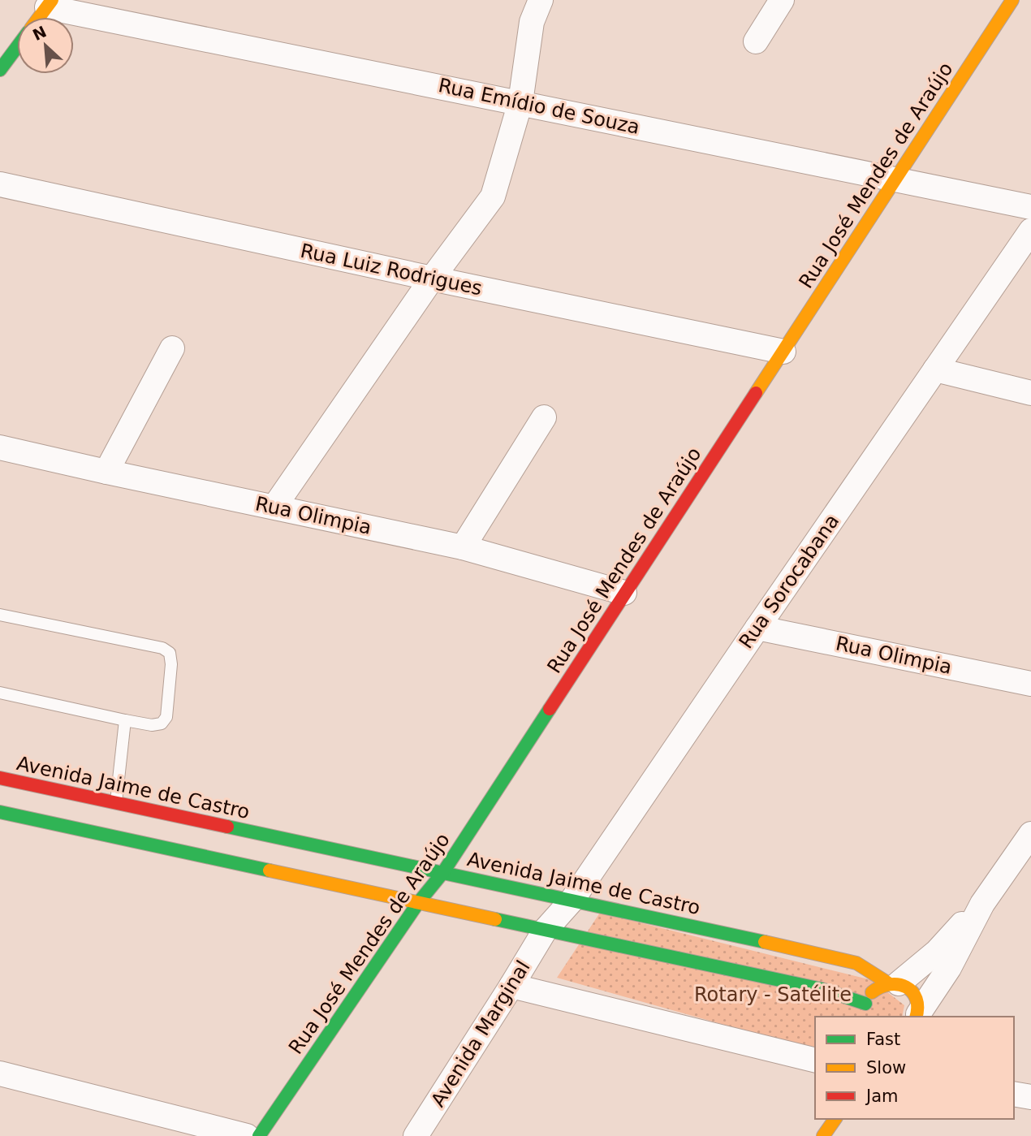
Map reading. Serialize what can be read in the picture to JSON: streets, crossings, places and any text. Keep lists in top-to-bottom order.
{
  "streets": {
    "street": [
      "Rua Emídio de Souza",
      "Rua José Mendes de Araújo",
      "Rua Luiz Rodrigues",
      "Rua Olimpia",
      "Rua Sorocabana",
      "Avenida Jaime de Castro",
      "Avenida Marginal"
    ]
  },
  "crossings": [
    ["Rua Emídio de Souza", "Rua José Mendes de Araújo"],
    ["Rua José Mendes de Araújo", "Rua Luiz Rodrigues"],
    ["Rua José Mendes de Araújo", "Rua Olimpia"],
    ["Rua José Mendes de Araújo", "Avenida Jaime de Castro"],
    ["Rua Olimpia", "Rua Sorocabana"],
    ["Rua Sorocabana", "Avenida Jaime de Castro"],
    ["Rua Sorocabana", "Avenida Marginal"]
  ],
  "parks": ["Rotary - Satélite"],
  "legend": ["Fast", "Slow", "Jam"],
  "north": "top left"
}
